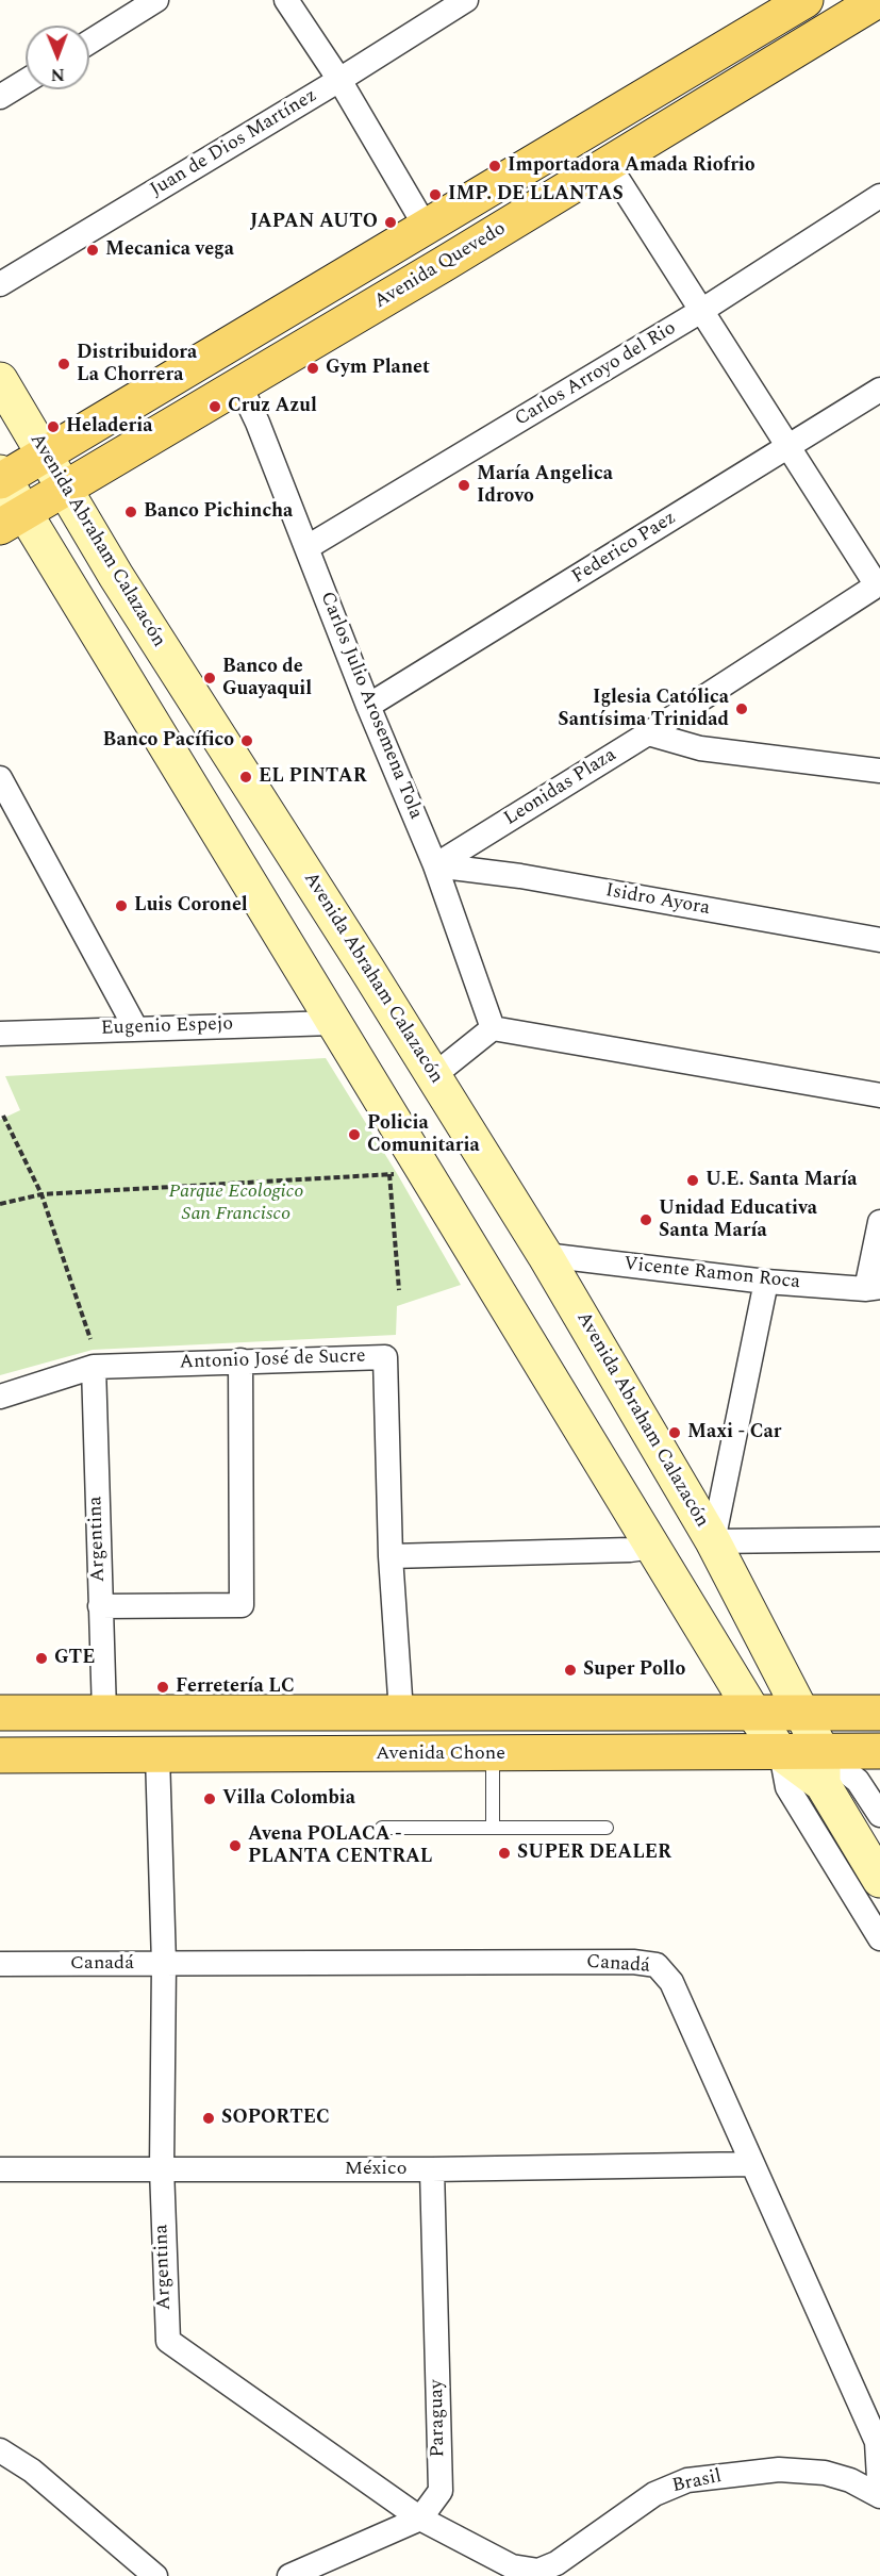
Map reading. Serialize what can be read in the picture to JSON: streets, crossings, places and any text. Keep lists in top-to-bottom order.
{
  "streets": {
    "main road": ["Avenida Quevedo", "Avenida Abraham Calazacón", "Avenida Chone"],
    "street": [
      "Juan de Dios Martínez",
      "Carlos Arroyo del Rio",
      "Federico Paez",
      "Carlos Julio Arosemena Tola",
      "Leonidas Plaza",
      "Isidro Ayora",
      "Eugenio Espejo",
      "Vicente Ramon Roca",
      "Antonio José de Sucre",
      "Argentina",
      "Canadá",
      "México",
      "Paraguay",
      "Brasil"
    ]
  },
  "crossings": [
    ["Avenida Quevedo", "Avenida Abraham Calazacón"],
    ["Avenida Quevedo", "Carlos Julio Arosemena Tola"],
    ["Carlos Arroyo del Rio", "Carlos Julio Arosemena Tola"],
    ["Avenida Abraham Calazacón", "Vicente Ramon Roca"],
    ["Avenida Abraham Calazacón", "Avenida Chone"],
    ["Federico Paez", "Carlos Julio Arosemena Tola"],
    ["Carlos Julio Arosemena Tola", "Leonidas Plaza"],
    ["Carlos Julio Arosemena Tola", "Isidro Ayora"],
    ["Leonidas Plaza", "Isidro Ayora"],
    ["Antonio José de Sucre", "Argentina"],
    ["Argentina", "Avenida Chone"],
    ["Argentina", "Canadá"],
    ["Argentina", "México"],
    ["Argentina", "Paraguay"],
    ["Argentina", "Brasil"],
    ["Canadá", "México"],
    ["Canadá", "Brasil"],
    ["México", "Paraguay"]
  ],
  "parks": ["Parque Ecologico San Francisco"],
  "places": [
    "Importadora Amada Riofrio",
    "IMP. DE LLANTAS",
    "JAPAN AUTO",
    "Mecanica vega",
    "Distribuidora La Chorrera",
    "Gym Planet",
    "Cruz Azul",
    "Heladeria",
    "María Angelica Idrovo",
    "Banco Pichincha",
    "Banco de Guayaquil",
    "Iglesia Católica Santísima Trinidad",
    "Banco Pacífico",
    "EL PINTAR",
    "Luis Coronel",
    "Policia Comunitaria",
    "U.E. Santa María",
    "Unidad Educativa Santa María",
    "Maxi - Car",
    "GTE",
    "Super Pollo",
    "Ferretería LC",
    "Villa Colombia",
    "Avena POLACA - PLANTA CENTRAL",
    "SUPER DEALER",
    "SOPORTEC"
  ],
  "north": "bottom"
}
